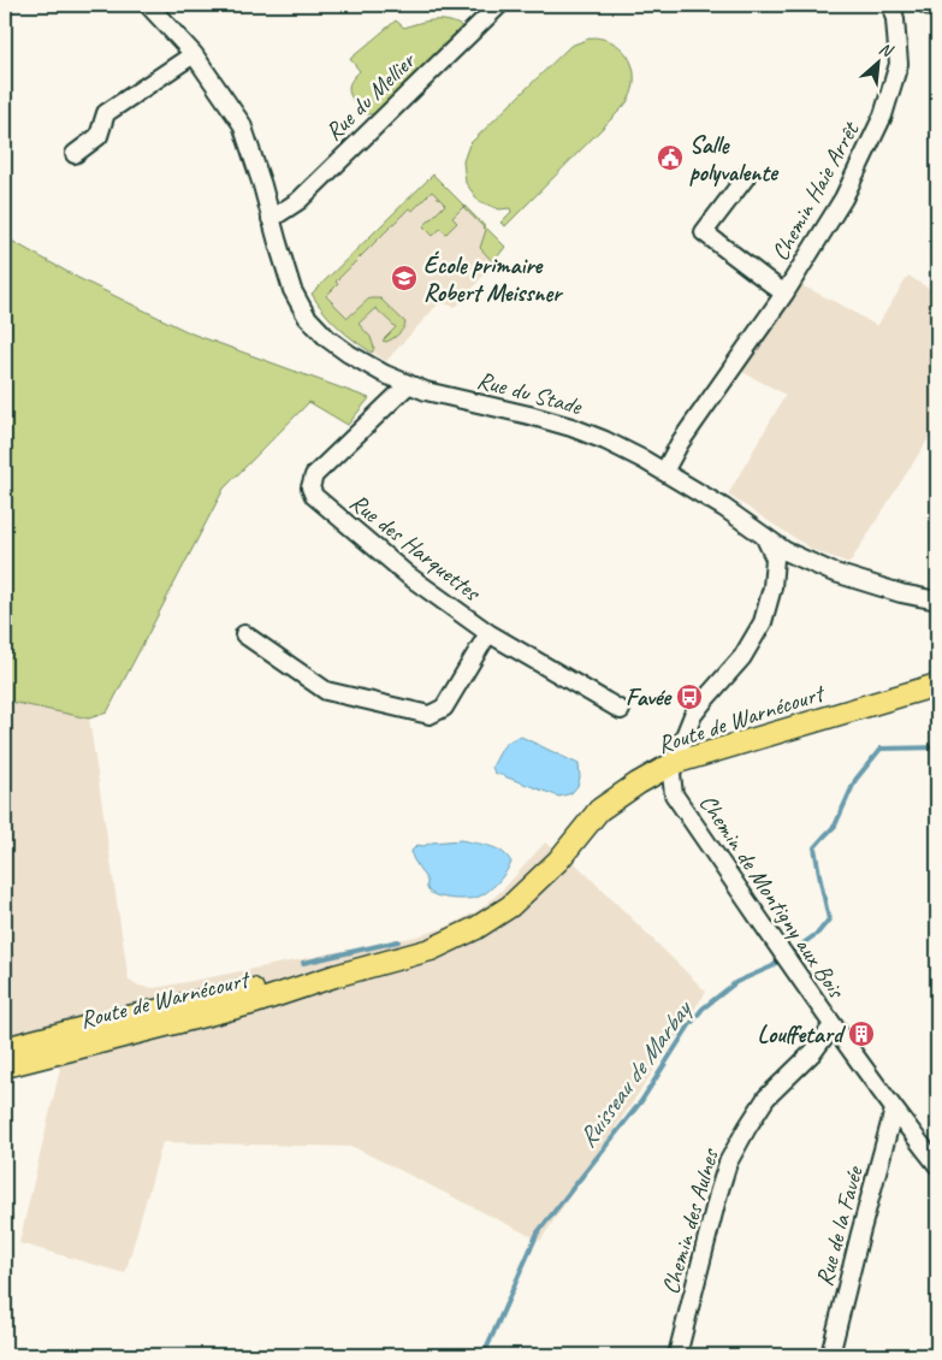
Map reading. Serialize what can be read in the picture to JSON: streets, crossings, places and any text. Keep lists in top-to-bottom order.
{
  "streets": {
    "main road": ["Route de Warnécourt"],
    "street": [
      "Rue du Mellier",
      "Chemin Haie Arrêt",
      "Rue du Stade",
      "Rue des Harquettes",
      "Chemin de Montigny aux Bois",
      "Chemin des Aulnes",
      "Rue de la Favée"
    ]
  },
  "crossings": [
    ["Rue du Mellier", "Rue du Stade"],
    ["Chemin Haie Arrêt", "Rue du Stade"],
    ["Rue du Stade", "Rue des Harquettes"],
    ["Route de Warnécourt", "Chemin de Montigny aux Bois"],
    ["Chemin de Montigny aux Bois", "Chemin des Aulnes"],
    ["Chemin de Montigny aux Bois", "Rue de la Favée"]
  ],
  "water": ["Ruisseau de Marbay"],
  "places": {
    "public building": ["Salle polyvalente"],
    "school or university": ["École primaire Robert Meissner"],
    "bus stop": ["Favée"],
    "building": ["Louffetard"]
  },
  "north": "top right"
}
